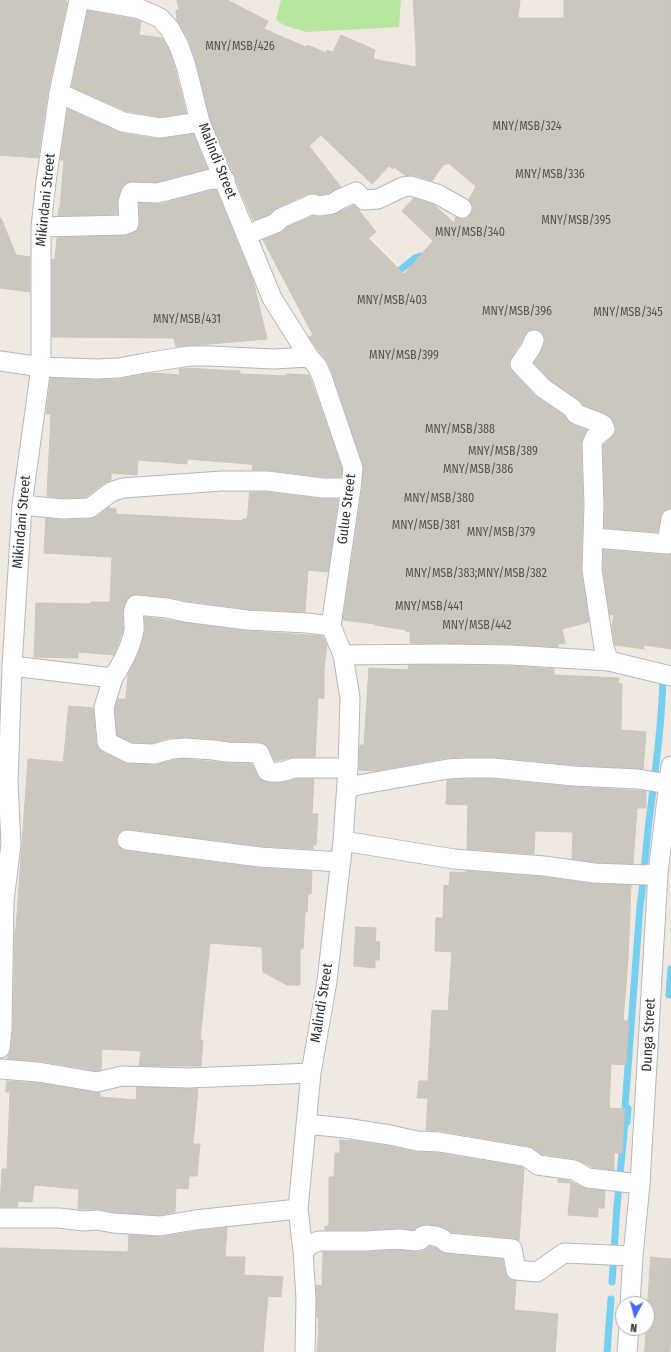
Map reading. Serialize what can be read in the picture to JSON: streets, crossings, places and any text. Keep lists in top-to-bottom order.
{
  "streets": {
    "street": [
      "Malindi Street",
      "Mikindani Street",
      "Gulue Street",
      "Dunga Street"
    ]
  },
  "crossings": [
    ["Malindi Street", "Gulue Street"]
  ],
  "house_numbers": [
    "MNY/MSB/426",
    "MNY/MSB/324",
    "MNY/MSB/336",
    "MNY/MSB/395",
    "MNY/MSB/340",
    "MNY/MSB/403",
    "MNY/MSB/396",
    "MNY/MSB/345",
    "MNY/MSB/431",
    "MNY/MSB/399",
    "MNY/MSB/388",
    "MNY/MSB/389",
    "MNY/MSB/386",
    "MNY/MSB/380",
    "MNY/MSB/381",
    "MNY/MSB/379",
    "MNY/MSB/383;MNY/MSB/382",
    "MNY/MSB/441",
    "MNY/MSB/442"
  ],
  "north": "bottom"
}
